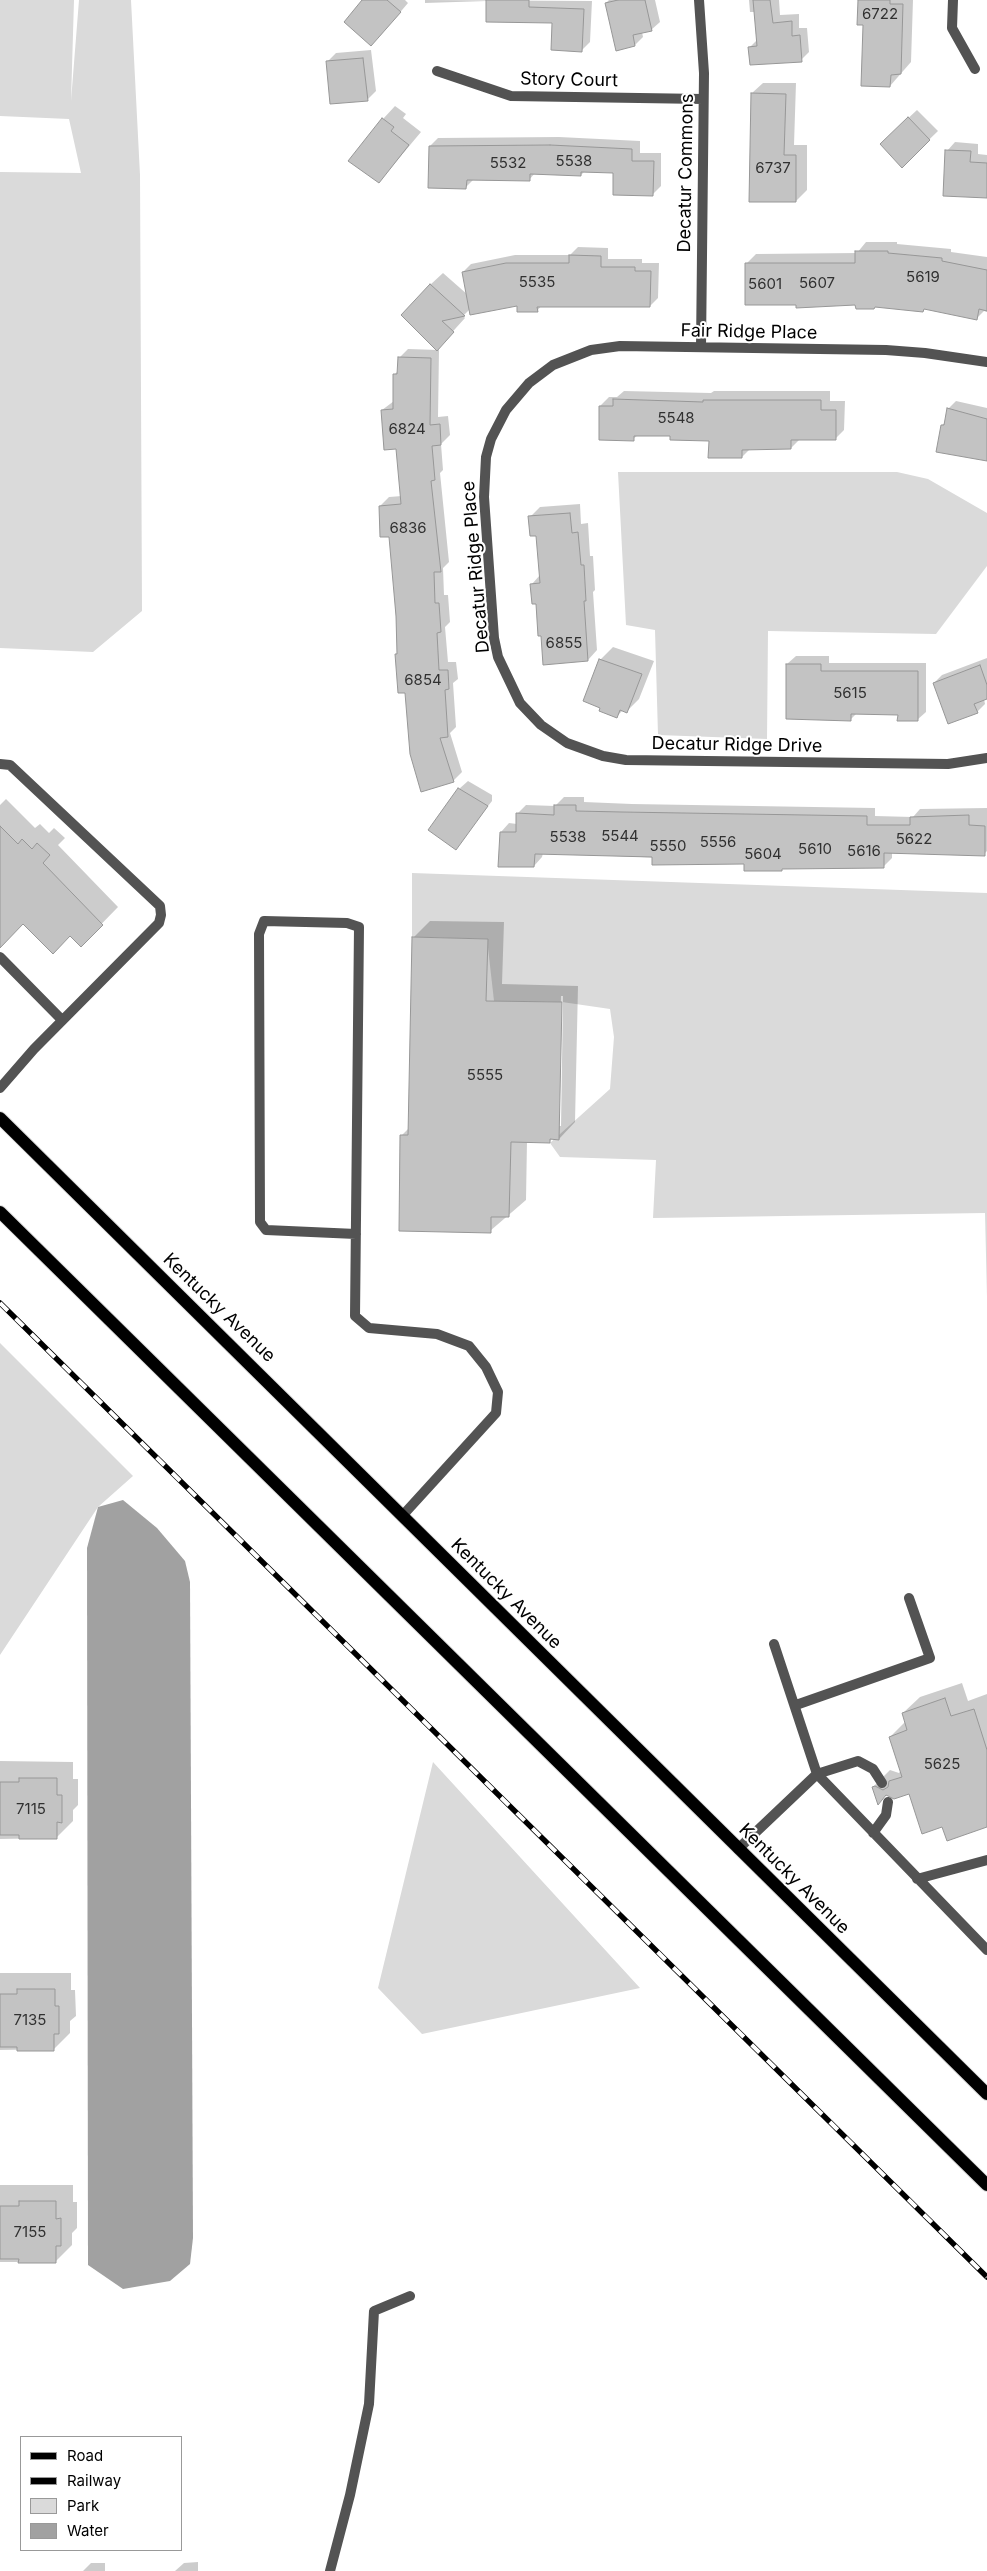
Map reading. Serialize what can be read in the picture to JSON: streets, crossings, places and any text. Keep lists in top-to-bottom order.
{
  "streets": {
    "main road": ["Kentucky Avenue"],
    "street": [
      "Story Court",
      "Decatur Commons",
      "Fair Ridge Place",
      "Decatur Ridge Place",
      "Decatur Ridge Drive"
    ]
  },
  "crossings": [
    ["Story Court", "Decatur Commons"],
    ["Decatur Commons", "Fair Ridge Place"],
    ["Fair Ridge Place", "Decatur Ridge Place"],
    ["Decatur Ridge Place", "Decatur Ridge Drive"]
  ],
  "house_numbers": [
    "6722",
    "5538",
    "5532",
    "6737",
    "5619",
    "5535",
    "5607",
    "5601",
    "5548",
    "6824",
    "6836",
    "6855",
    "6854",
    "5615",
    "5544",
    "5538",
    "5622",
    "5556",
    "5550",
    "5610",
    "5616",
    "5604",
    "5555",
    "5625",
    "7115",
    "7135",
    "7155"
  ],
  "legend": [
    "Road",
    "Railway",
    "Park",
    "Water"
  ]
}
